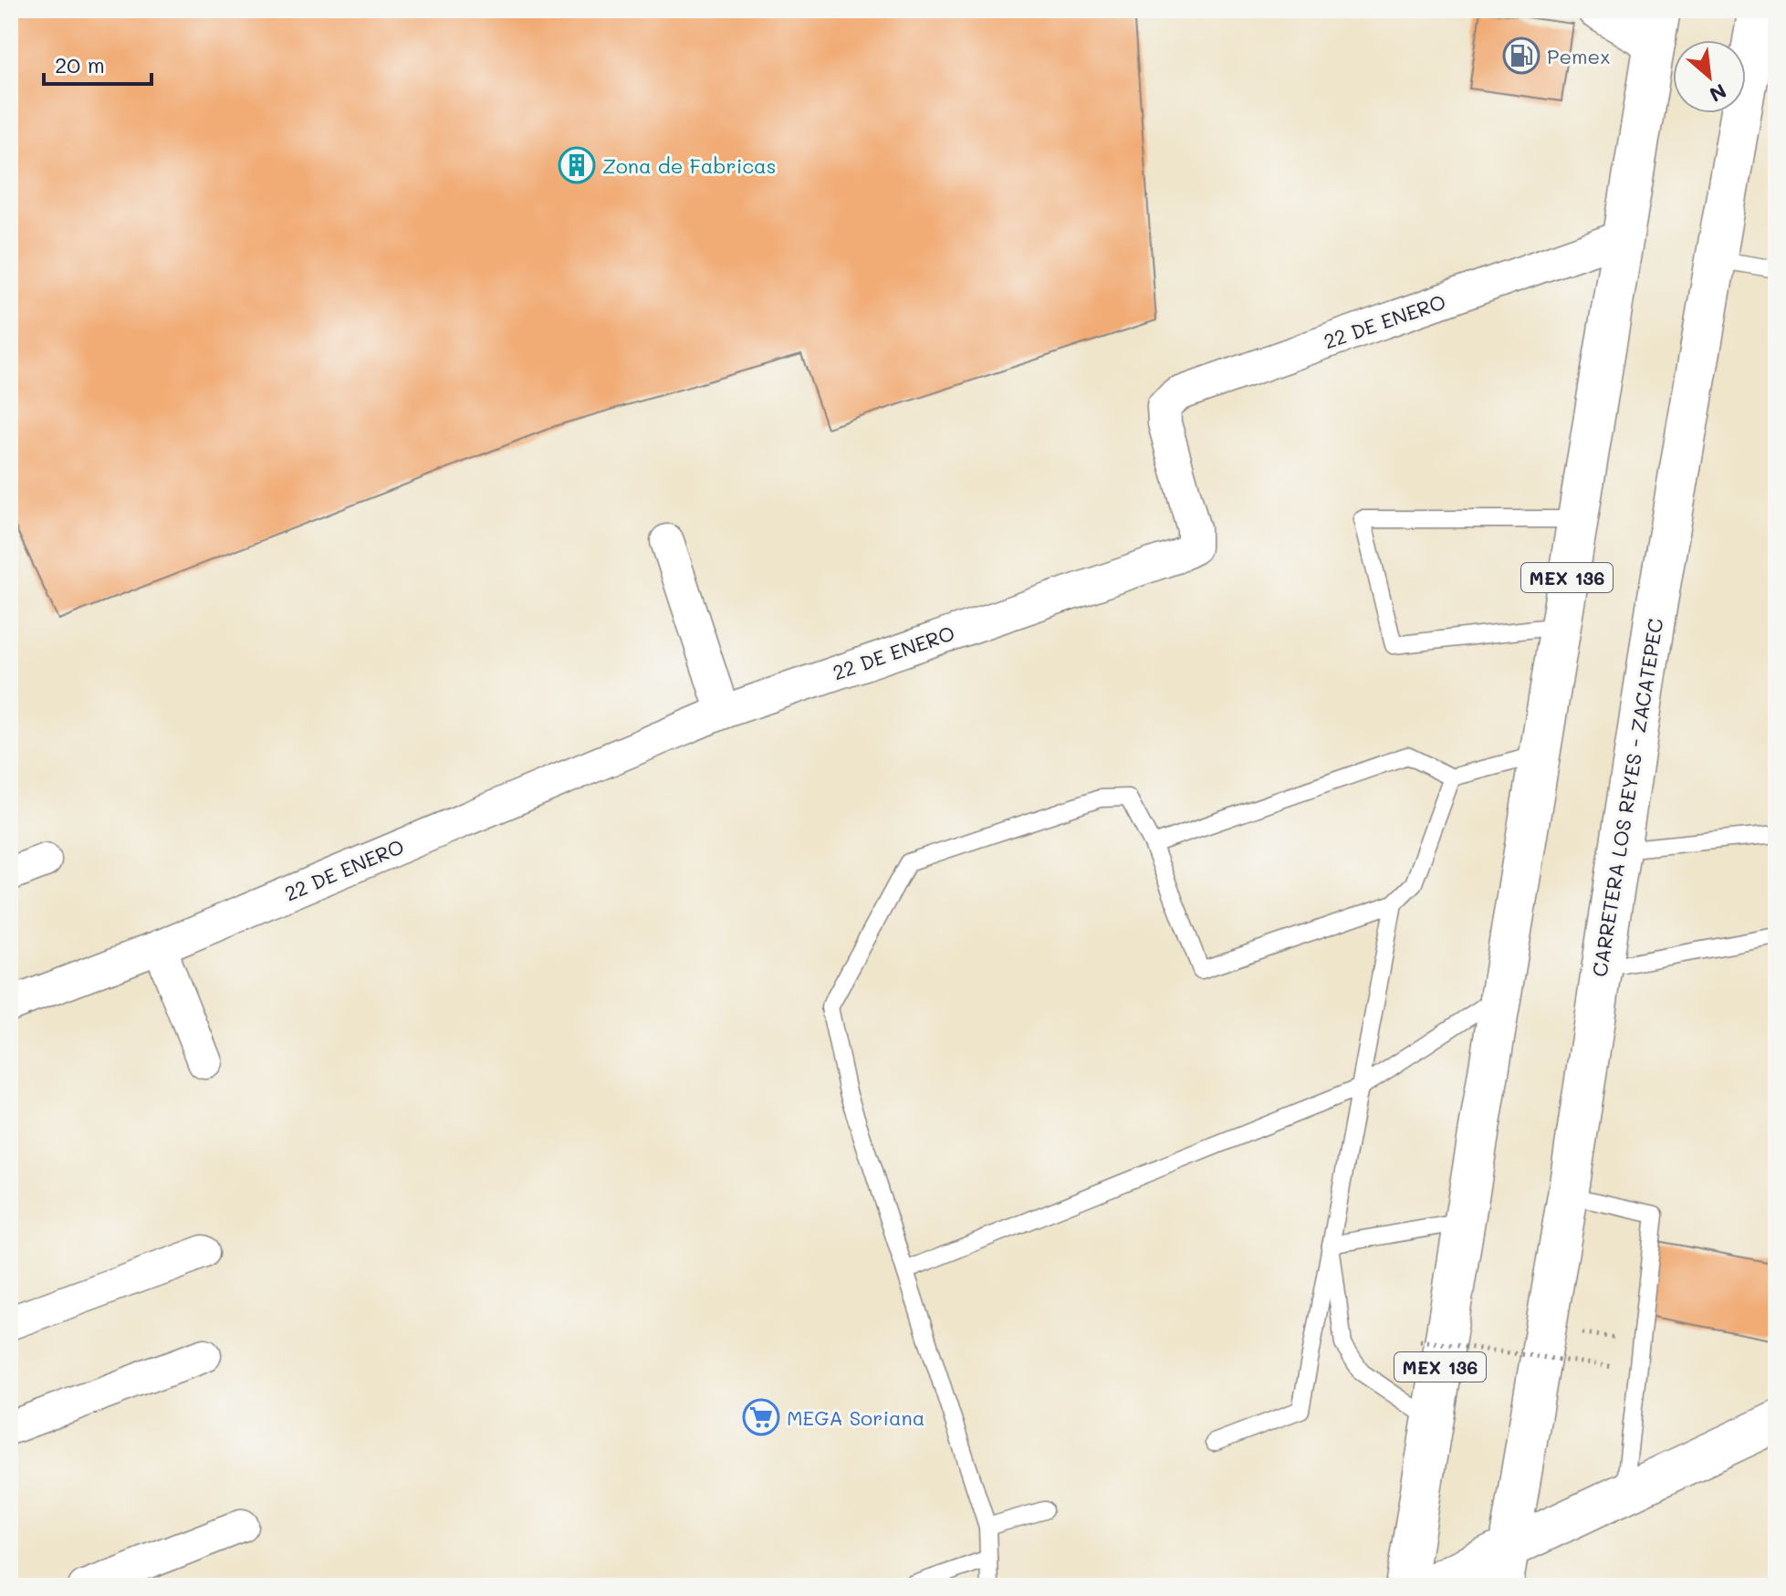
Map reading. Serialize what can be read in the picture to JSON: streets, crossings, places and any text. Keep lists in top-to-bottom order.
{
  "streets": {
    "main road": ["MEX 136", "CARRETERA LOS REYES - ZACATEPEC"],
    "street": ["22 DE ENERO"]
  },
  "crossings": [
    ["22 DE ENERO", "MEX 136"]
  ],
  "places": {
    "fuel station": ["Pemex"],
    "building": ["Zona de Fabricas"],
    "supermarket": ["MEGA Soriana"]
  },
  "scale_bar": "20 m",
  "north": "bottom right"
}
